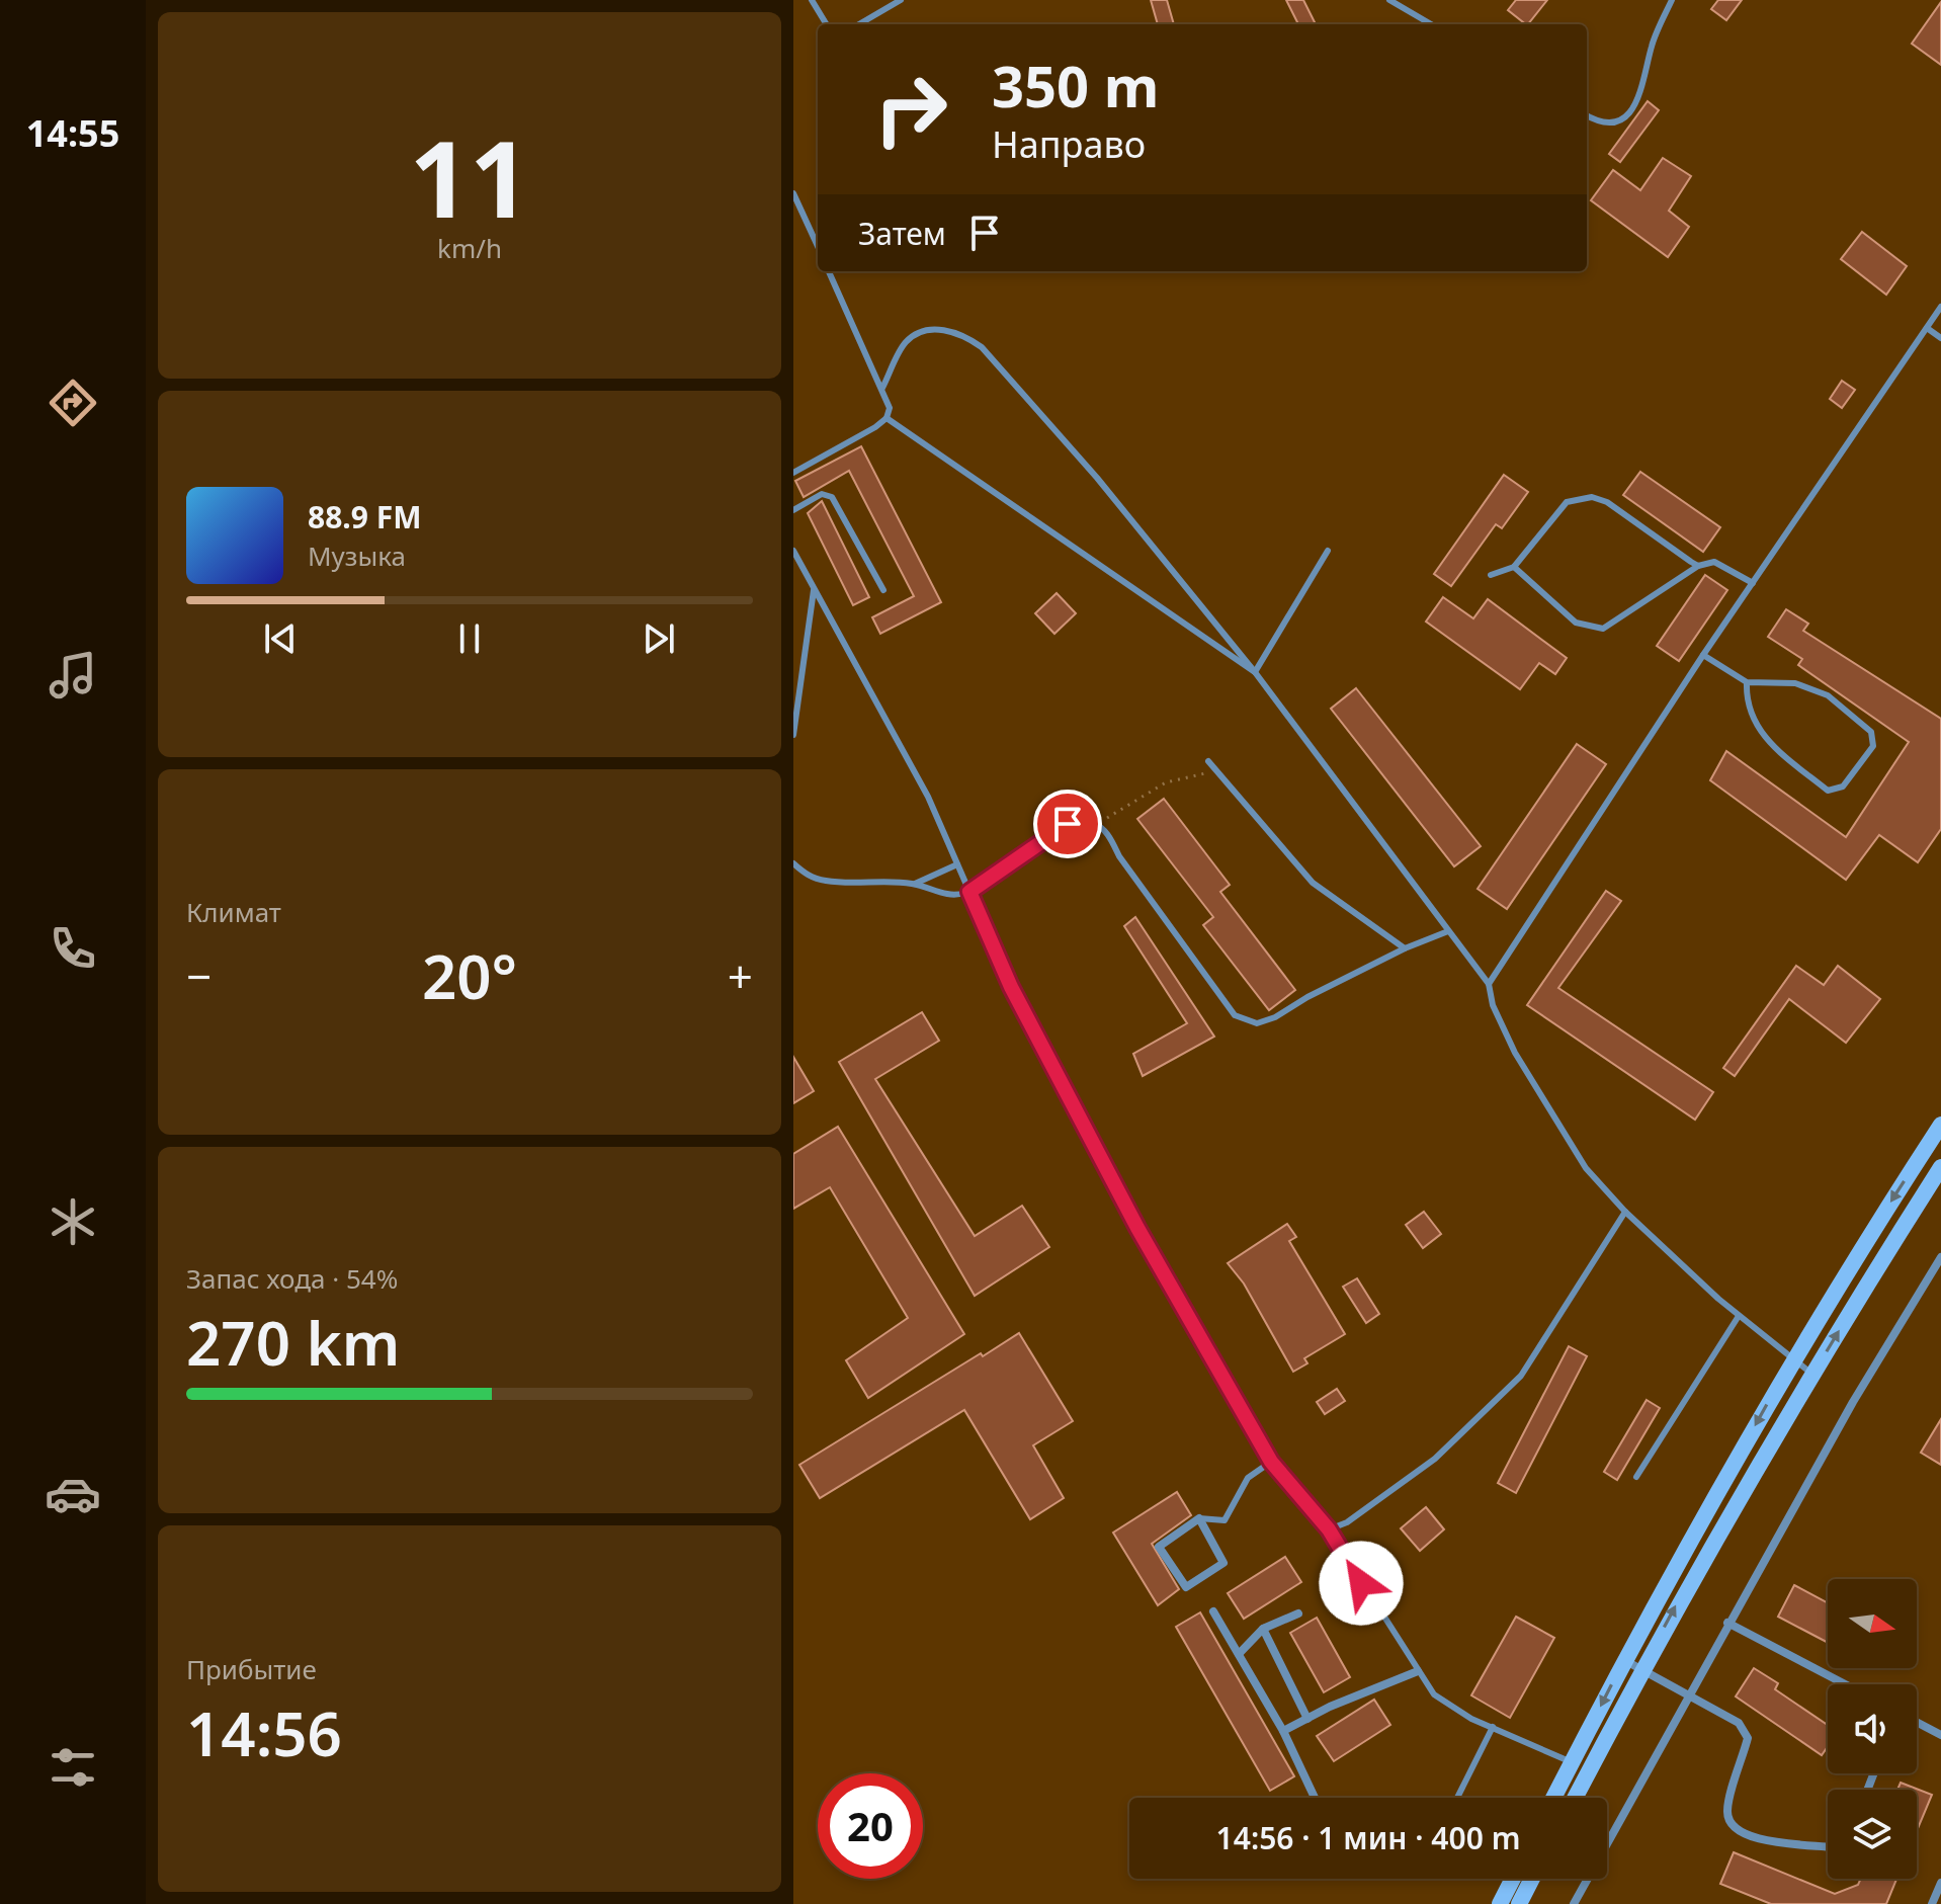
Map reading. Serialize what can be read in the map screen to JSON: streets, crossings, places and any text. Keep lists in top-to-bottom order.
{
  "north": "right",
  "page": {
    "tabs": "14:55",
    "tile": [
      ["11", "km/h"],
      "Климат",
      ["Запас хода · 54%", "270 km"],
      ["Прибытие", "14:56"]
    ],
    "turn": ["350 m", "Направо"],
    "then": "Затем",
    "song": ["88.9 FM", "Музыка"],
    "heat": ["−", "20°", "+"],
    "limit": "20",
    "trip": "14:56 · 1 мин · 400 m"
  }
}
